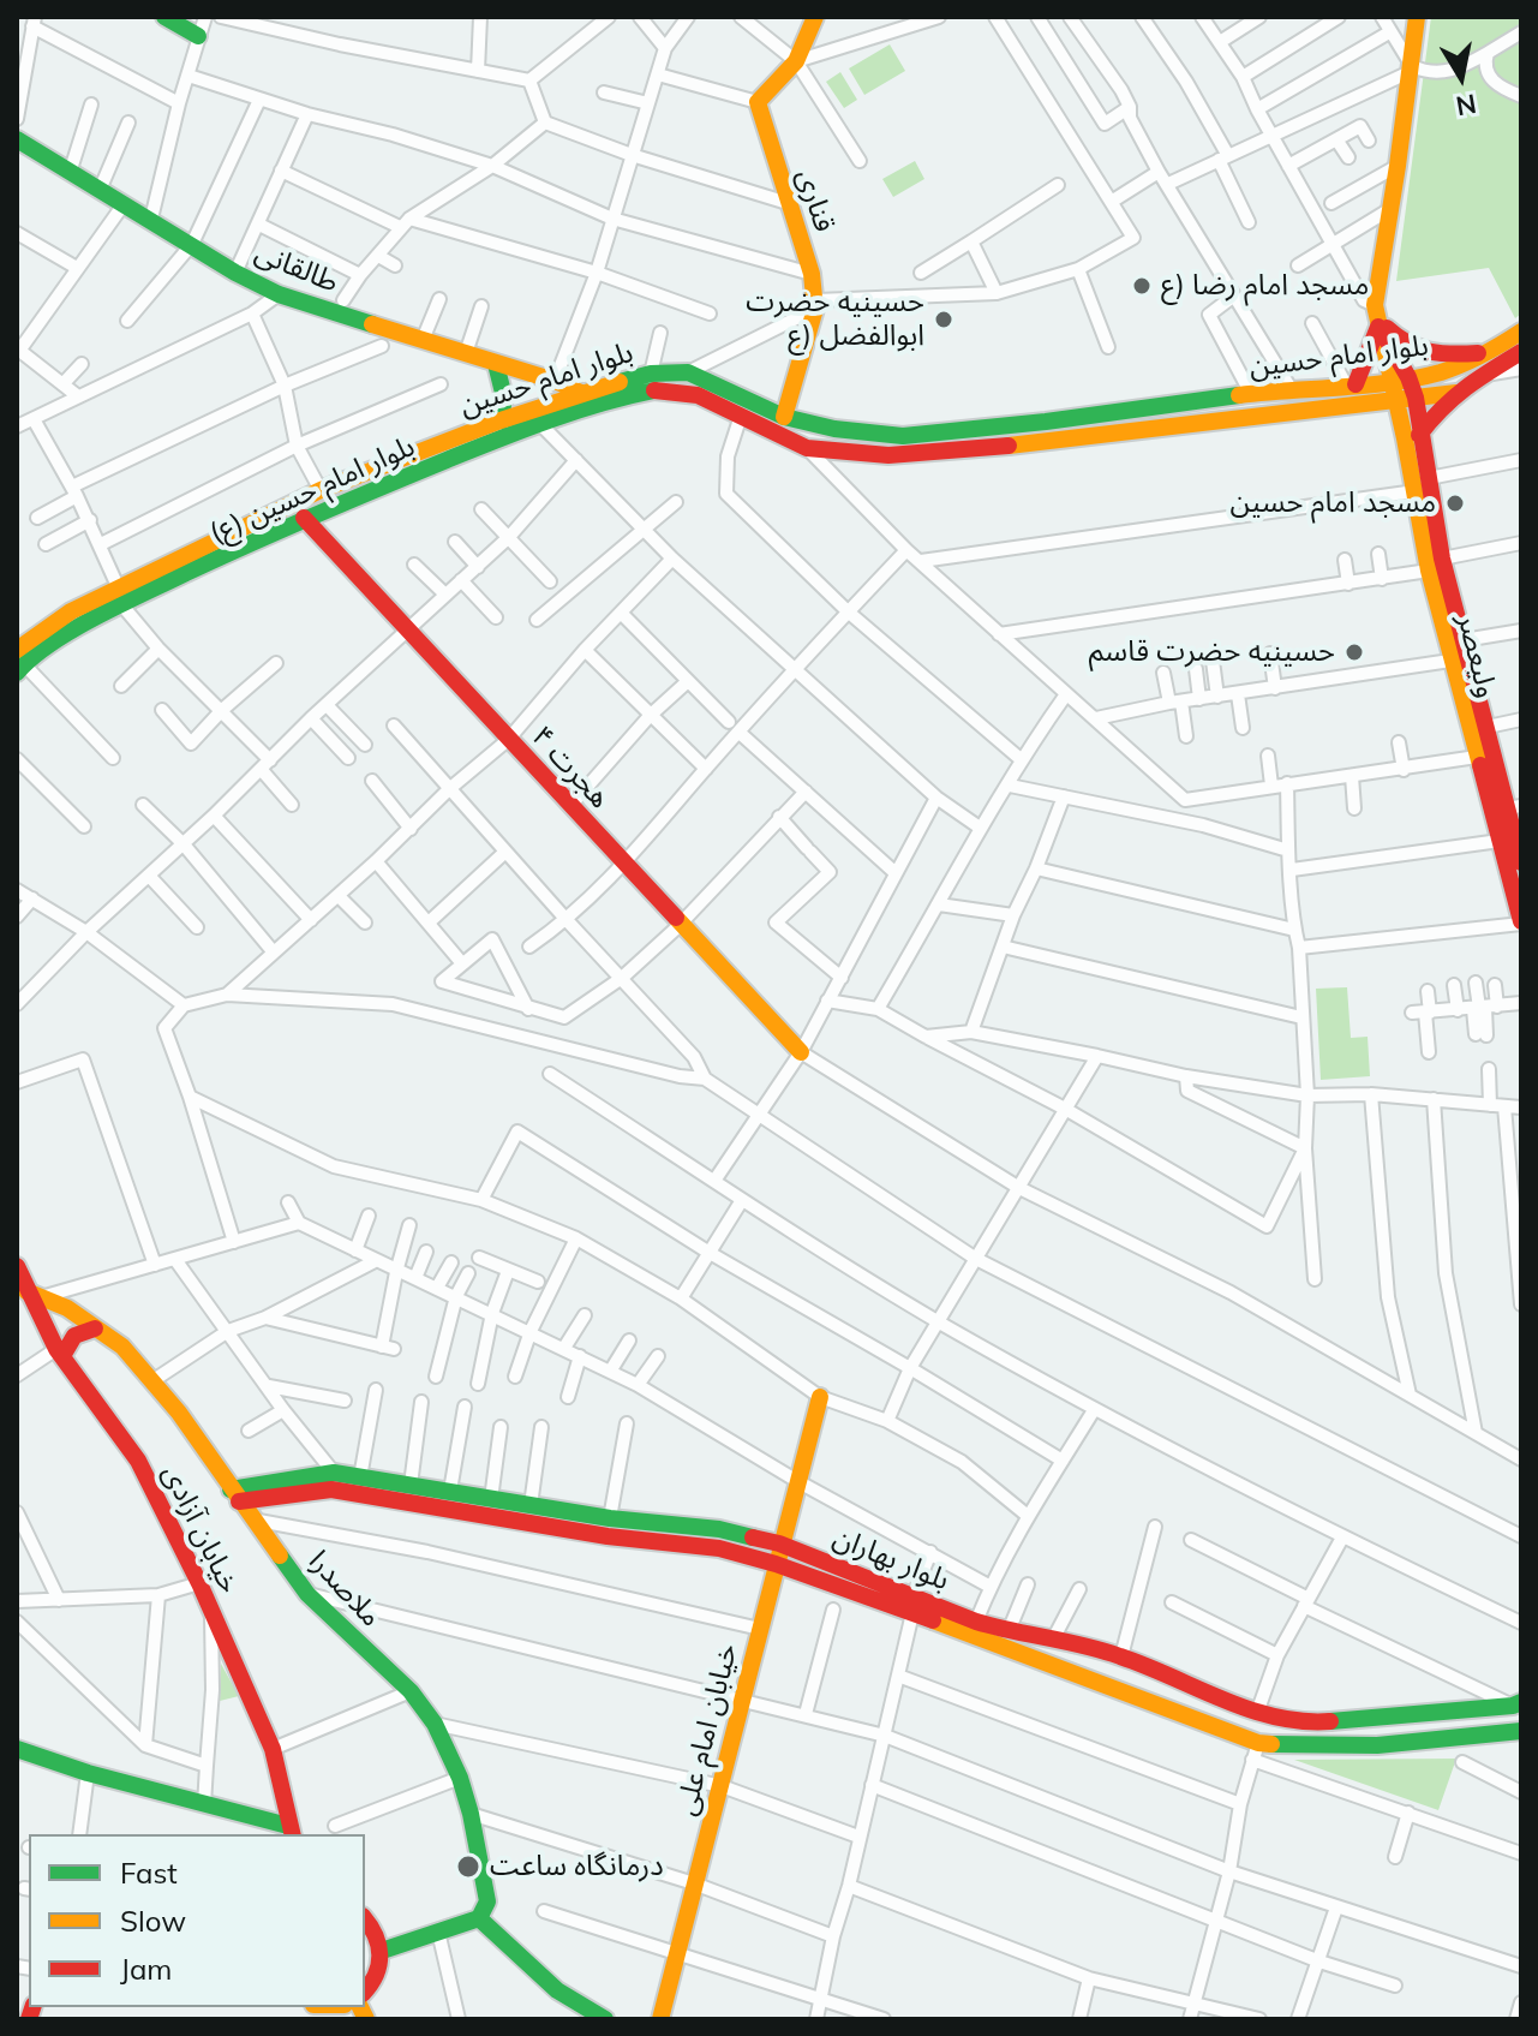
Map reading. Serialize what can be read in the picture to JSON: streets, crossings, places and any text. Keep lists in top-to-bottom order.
{
  "streets": {
    "street": [
      "قناری",
      "طالقانی",
      "بلوار امام حسین",
      "بلوار امام حسین (ع)",
      "ولیعصر",
      "هجرت ۴",
      "خیابان آزادی",
      "بلوار بهاران",
      "ملاصدرا",
      "خیابان امام علی"
    ]
  },
  "crossings": [
    ["قناری", "بلوار امام حسین"],
    ["طالقانی", "بلوار امام حسین"],
    ["بلوار امام حسین", "بلوار امام حسین (ع)"],
    ["بلوار امام حسین", "ولیعصر"],
    ["بلوار امام حسین (ع)", "هجرت ۴"],
    ["خیابان آزادی", "ملاصدرا"],
    ["بلوار بهاران", "ملاصدرا"],
    ["بلوار بهاران", "خیابان امام علی"]
  ],
  "places": [
    "مسجد امام رضا (ع",
    "حسینیه حضرت ابوالفضل (ع",
    "مسجد امام حسین",
    "حسینیه حضرت قاسم",
    "درمانگاه ساعت"
  ],
  "legend": ["Fast", "Slow", "Jam"],
  "north": "bottom"
}
